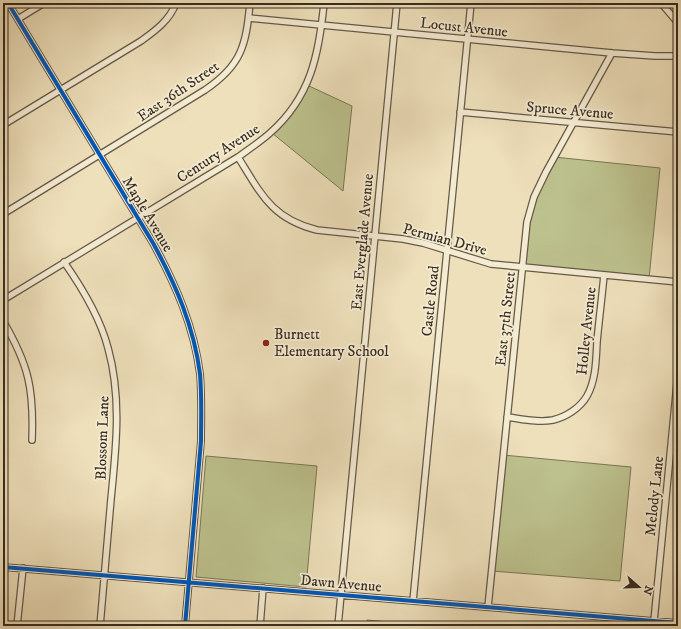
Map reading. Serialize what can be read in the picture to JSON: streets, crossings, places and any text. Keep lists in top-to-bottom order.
{
  "streets": {
    "street": [
      "Locust Avenue",
      "East 36th Street",
      "Spruce Avenue",
      "Century Avenue",
      "Maple Avenue",
      "Permian Drive",
      "East Everglade Avenue",
      "Castle Road",
      "East 37th Street",
      "Holley Avenue",
      "Blossom Lane",
      "Melody Lane",
      "Dawn Avenue"
    ]
  },
  "crossings": [
    ["Locust Avenue", "East 36th Street"],
    ["Locust Avenue", "Century Avenue"],
    ["Locust Avenue", "East Everglade Avenue"],
    ["Locust Avenue", "Castle Road"],
    ["Locust Avenue", "East 37th Street"],
    ["East 36th Street", "Maple Avenue"],
    ["Spruce Avenue", "Castle Road"],
    ["Spruce Avenue", "East 37th Street"],
    ["Century Avenue", "Maple Avenue"],
    ["Century Avenue", "Permian Drive"],
    ["Century Avenue", "Blossom Lane"],
    ["Maple Avenue", "Dawn Avenue"],
    ["Permian Drive", "East Everglade Avenue"],
    ["Permian Drive", "Castle Road"],
    ["Permian Drive", "East 37th Street"],
    ["Permian Drive", "Holley Avenue"],
    ["East Everglade Avenue", "Dawn Avenue"],
    ["Castle Road", "Dawn Avenue"],
    ["East 37th Street", "Holley Avenue"],
    ["East 37th Street", "Dawn Avenue"],
    ["Blossom Lane", "Dawn Avenue"],
    ["Melody Lane", "Dawn Avenue"]
  ],
  "places": ["Burnett Elementary School"],
  "north": "right"
}
